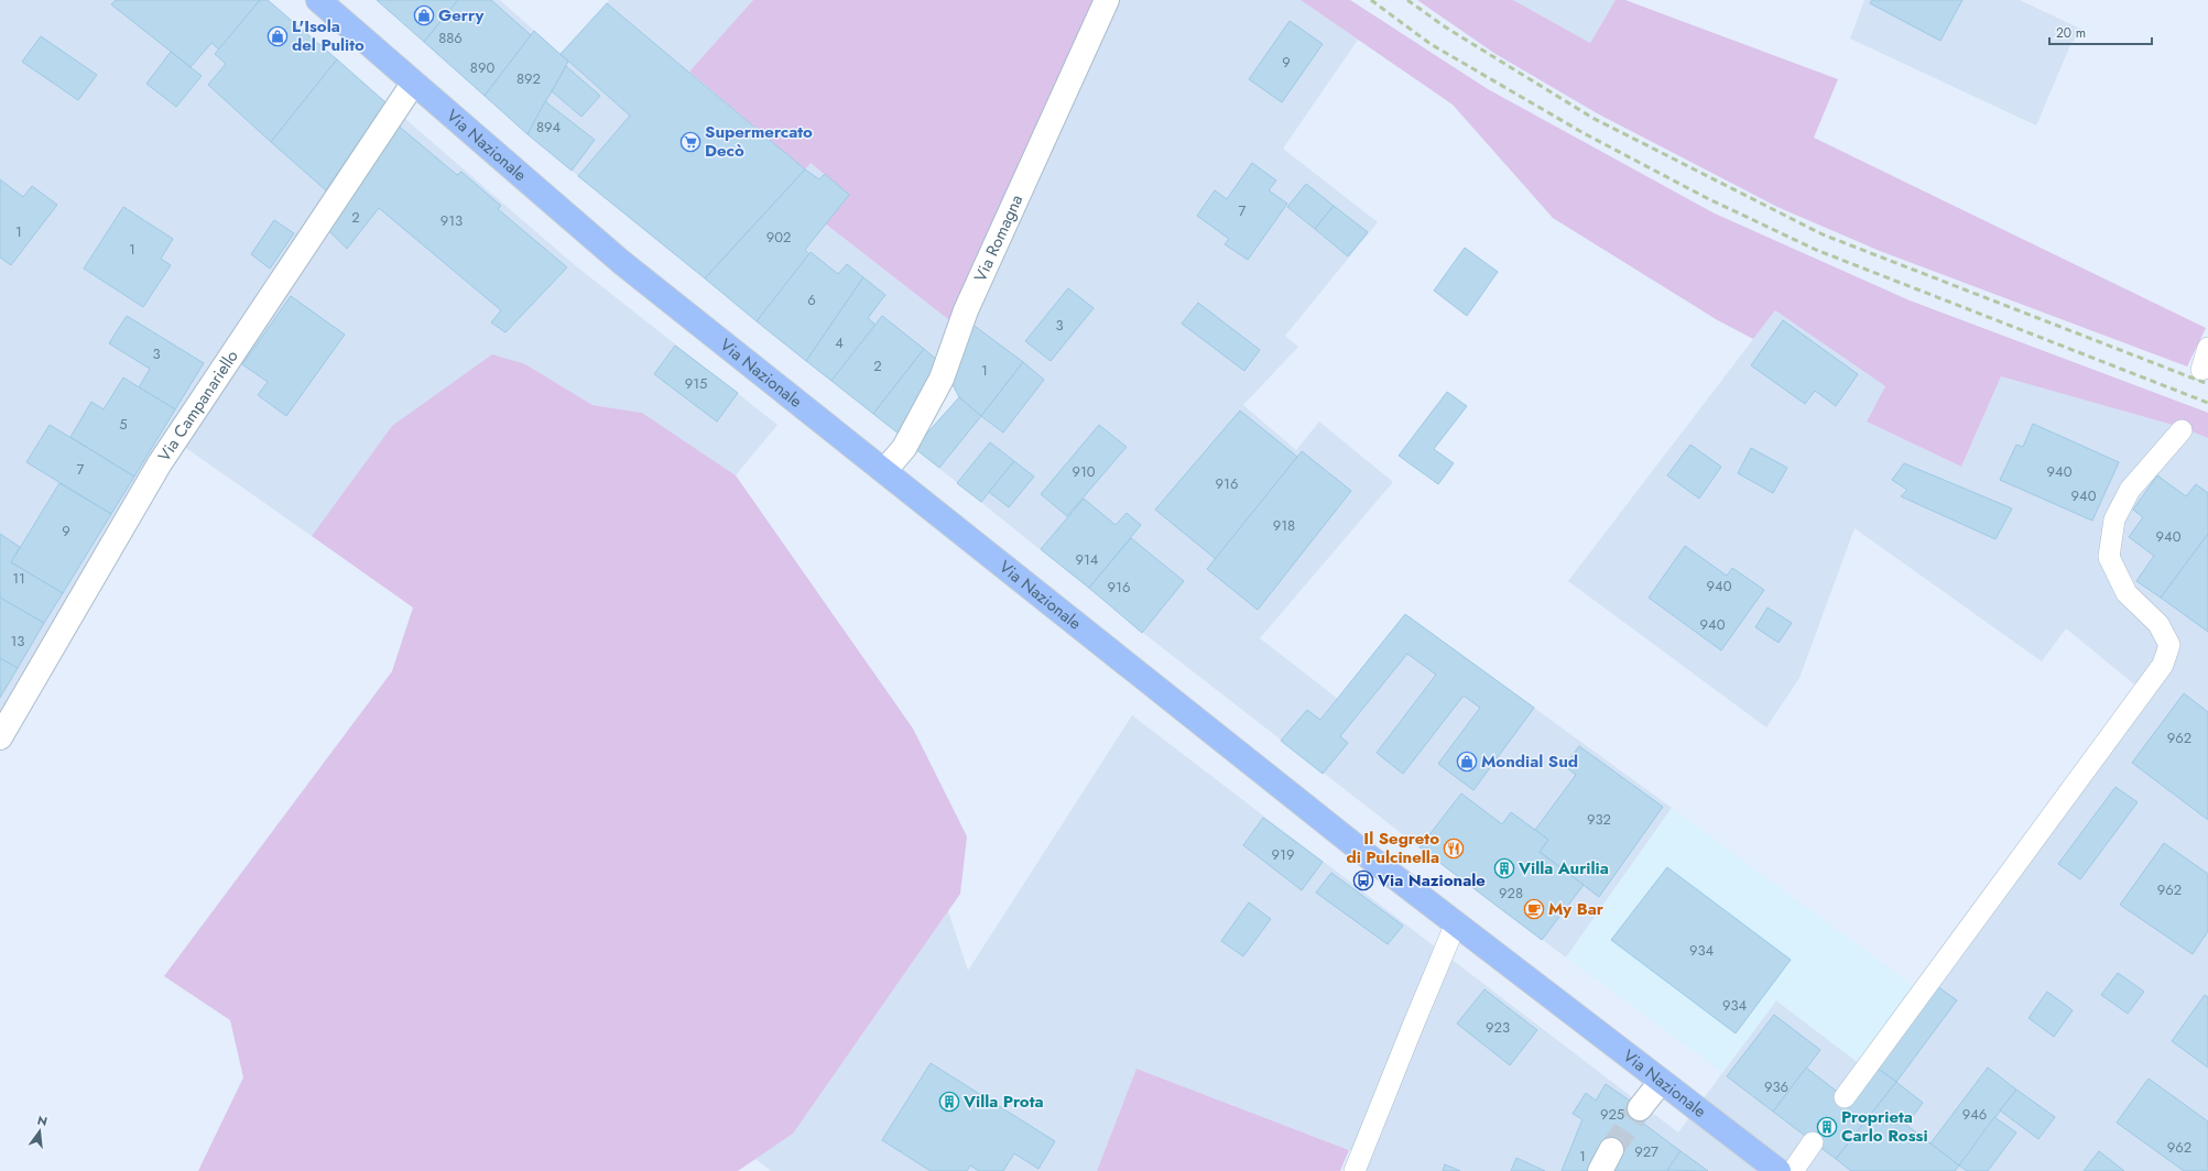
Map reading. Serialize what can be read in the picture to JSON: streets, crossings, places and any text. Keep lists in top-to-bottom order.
{
  "streets": {
    "main road": ["Via Nazionale"],
    "street": ["Via Romagna", "Via Campanariello"]
  },
  "crossings": [
    ["Via Nazionale", "Via Romagna"],
    ["Via Nazionale", "Via Campanariello"]
  ],
  "places": {
    "shop": ["Gerry", "L'Isola del Pulito", "Mondial Sud"],
    "supermarket": ["Supermercato Decò"],
    "restaurant": ["Il Segreto di Pulcinella"],
    "building": ["Villa Aurilia", "Villa Prota", "Proprieta Carlo Rossi"],
    "bus stop": ["Via Nazionale"],
    "cafe": ["My Bar"]
  },
  "house_numbers": [
    "886",
    "9",
    "890",
    "892",
    "894",
    "7",
    "2",
    "913",
    "1",
    "902",
    "1",
    "6",
    "3",
    "4",
    "3",
    "2",
    "1",
    "915",
    "5",
    "7",
    "910",
    "940",
    "916",
    "940",
    "918",
    "9",
    "940",
    "914",
    "11",
    "940",
    "916",
    "940",
    "13",
    "962",
    "932",
    "919",
    "962",
    "928",
    "934",
    "934",
    "923",
    "936",
    "925",
    "946",
    "962",
    "927",
    "1"
  ],
  "scale_bar": "20 m",
  "north": "top"
}
